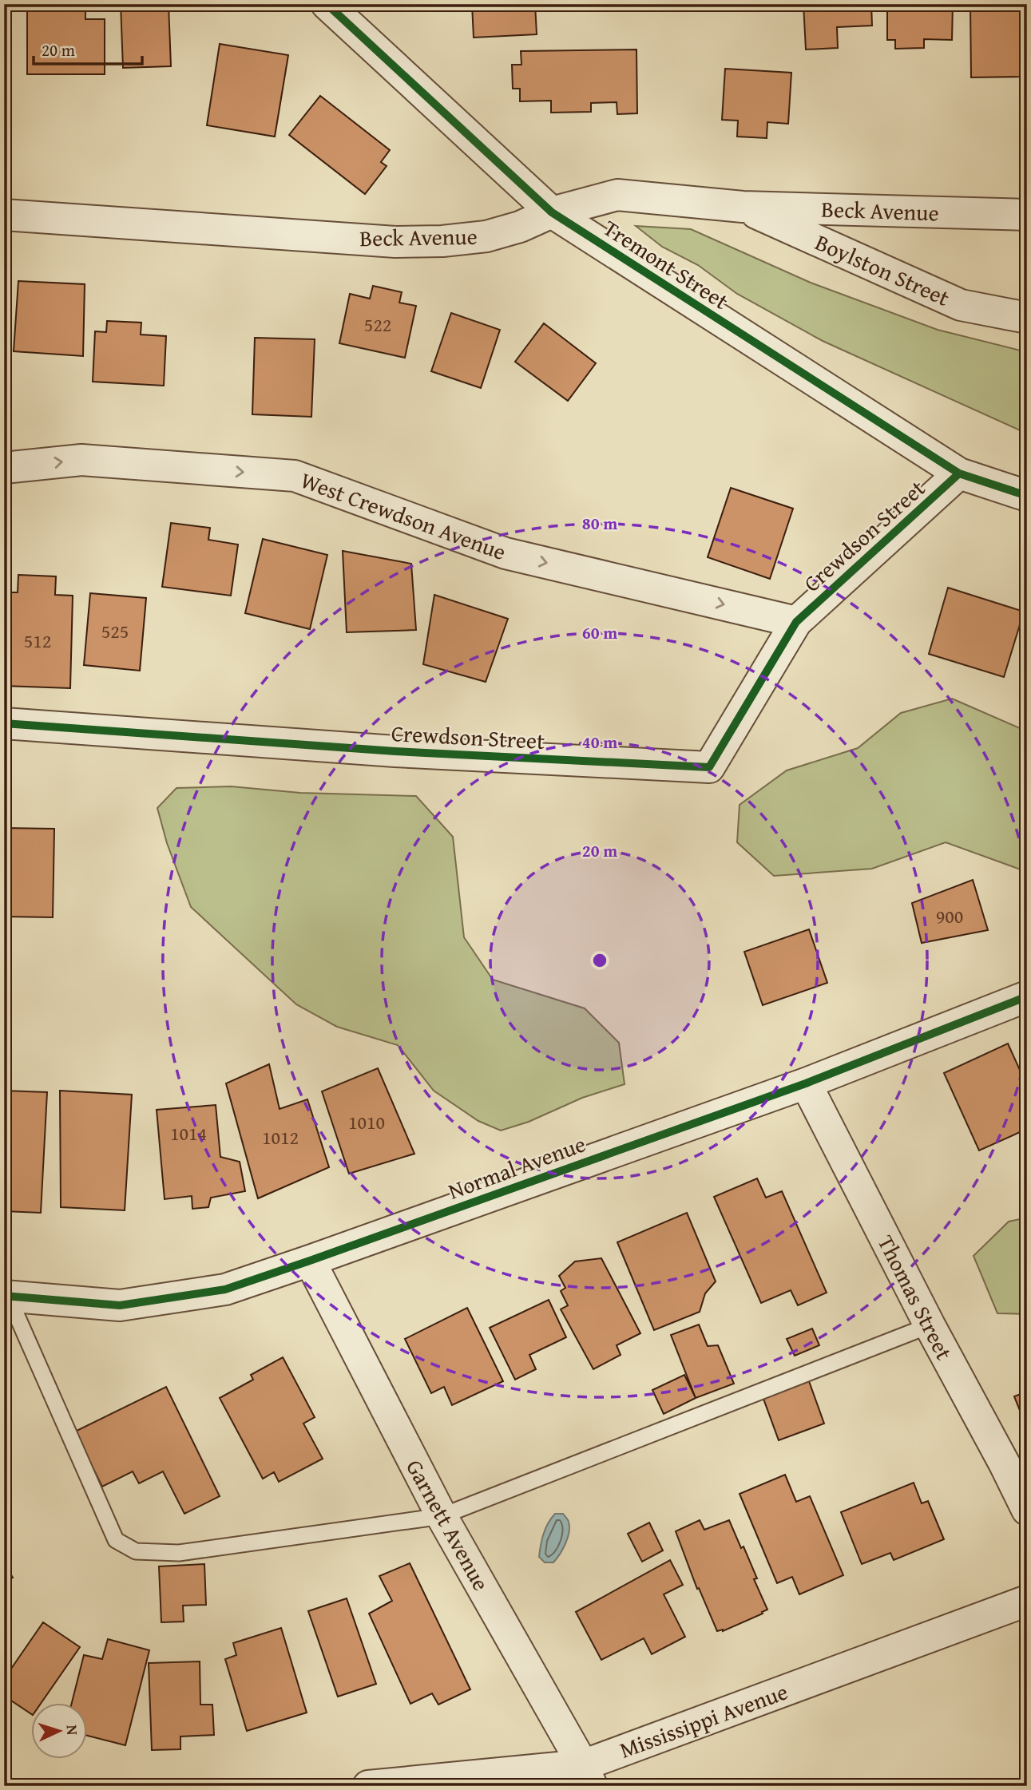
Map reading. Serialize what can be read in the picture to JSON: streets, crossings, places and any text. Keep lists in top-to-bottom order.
{
  "streets": {
    "street": [
      "Beck Avenue",
      "Tremont Street",
      "Boylston Street",
      "West Crewdson Avenue",
      "Crewdson Street",
      "Normal Avenue",
      "Thomas Street",
      "Garnett Avenue",
      "Mississippi Avenue"
    ]
  },
  "crossings": [
    ["Beck Avenue", "Tremont Street"],
    ["Beck Avenue", "Boylston Street"],
    ["Tremont Street", "Crewdson Street"],
    ["West Crewdson Avenue", "Crewdson Street"],
    ["Normal Avenue", "Thomas Street"],
    ["Normal Avenue", "Garnett Avenue"],
    ["Garnett Avenue", "Mississippi Avenue"]
  ],
  "one_way": ["West Crewdson Avenue"],
  "house_numbers": [
    "522",
    "525",
    "512",
    "900",
    "1010",
    "1014",
    "1012"
  ],
  "scale_bar": "20 m",
  "north": "right",
  "rings": [
    "80 m",
    "60 m",
    "40 m",
    "20 m"
  ]
}
